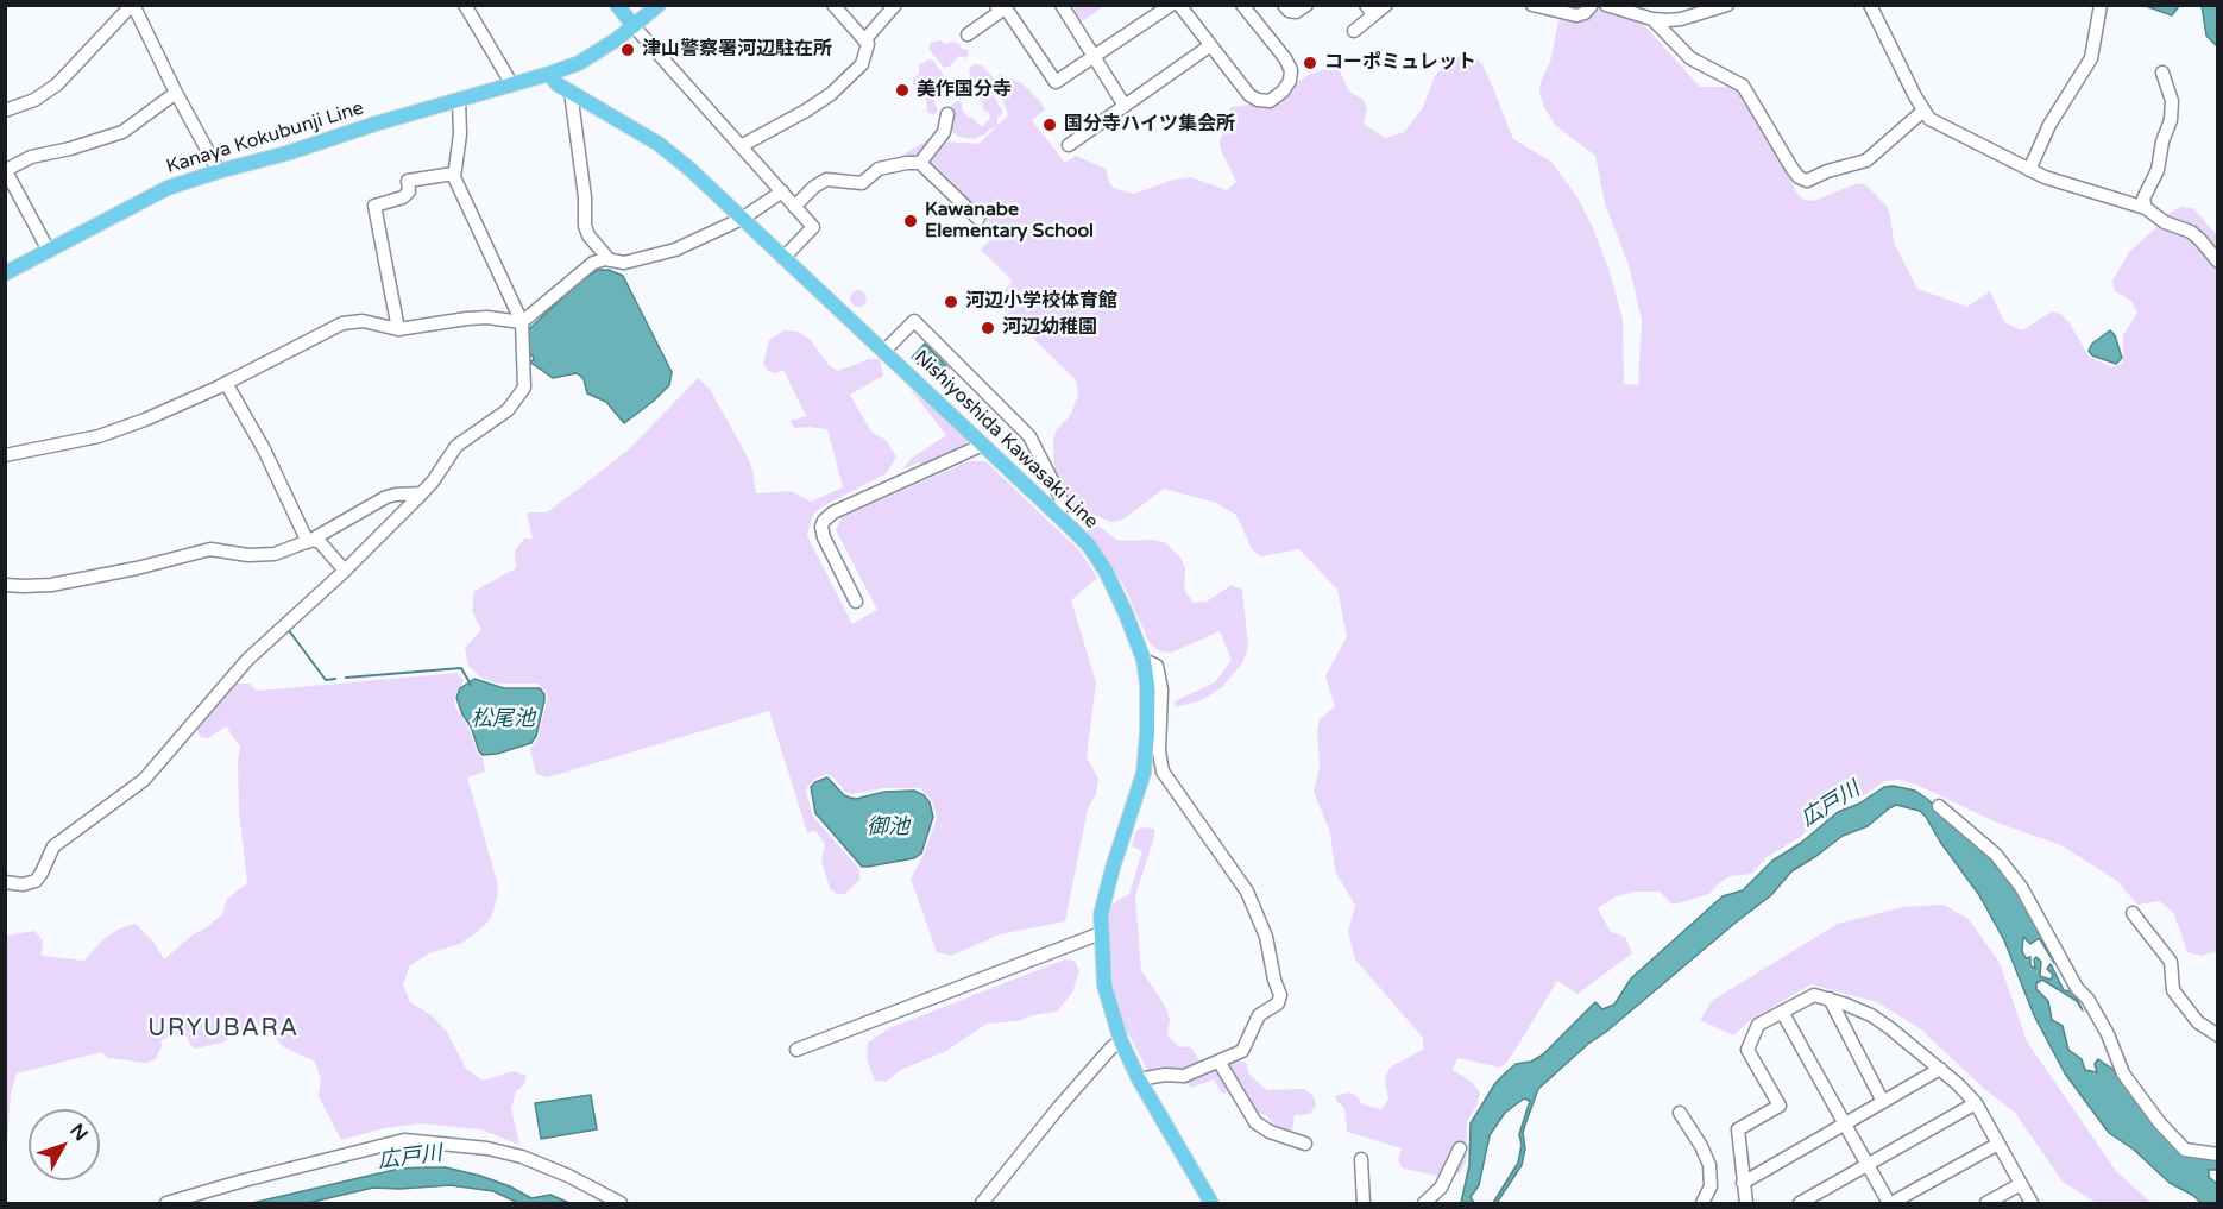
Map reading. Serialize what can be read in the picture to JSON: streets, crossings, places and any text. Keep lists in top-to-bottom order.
{
  "streets": {
    "main road": ["Kanaya Kokubunji Line", "Nishiyoshida Kawasaki Line"]
  },
  "crossings": [
    ["Kanaya Kokubunji Line", "Nishiyoshida Kawasaki Line"]
  ],
  "districts": ["URYUBARA"],
  "water": ["松尾池", "広戸川", "御池"],
  "places": [
    "津山警察署河辺駐在所",
    "コーポミュレット",
    "美作国分寺",
    "国分寺ハイツ集会所",
    "Kawanabe Elementary School",
    "河辺小学校体育館",
    "河辺幼稚園"
  ],
  "north": "top right"
}
